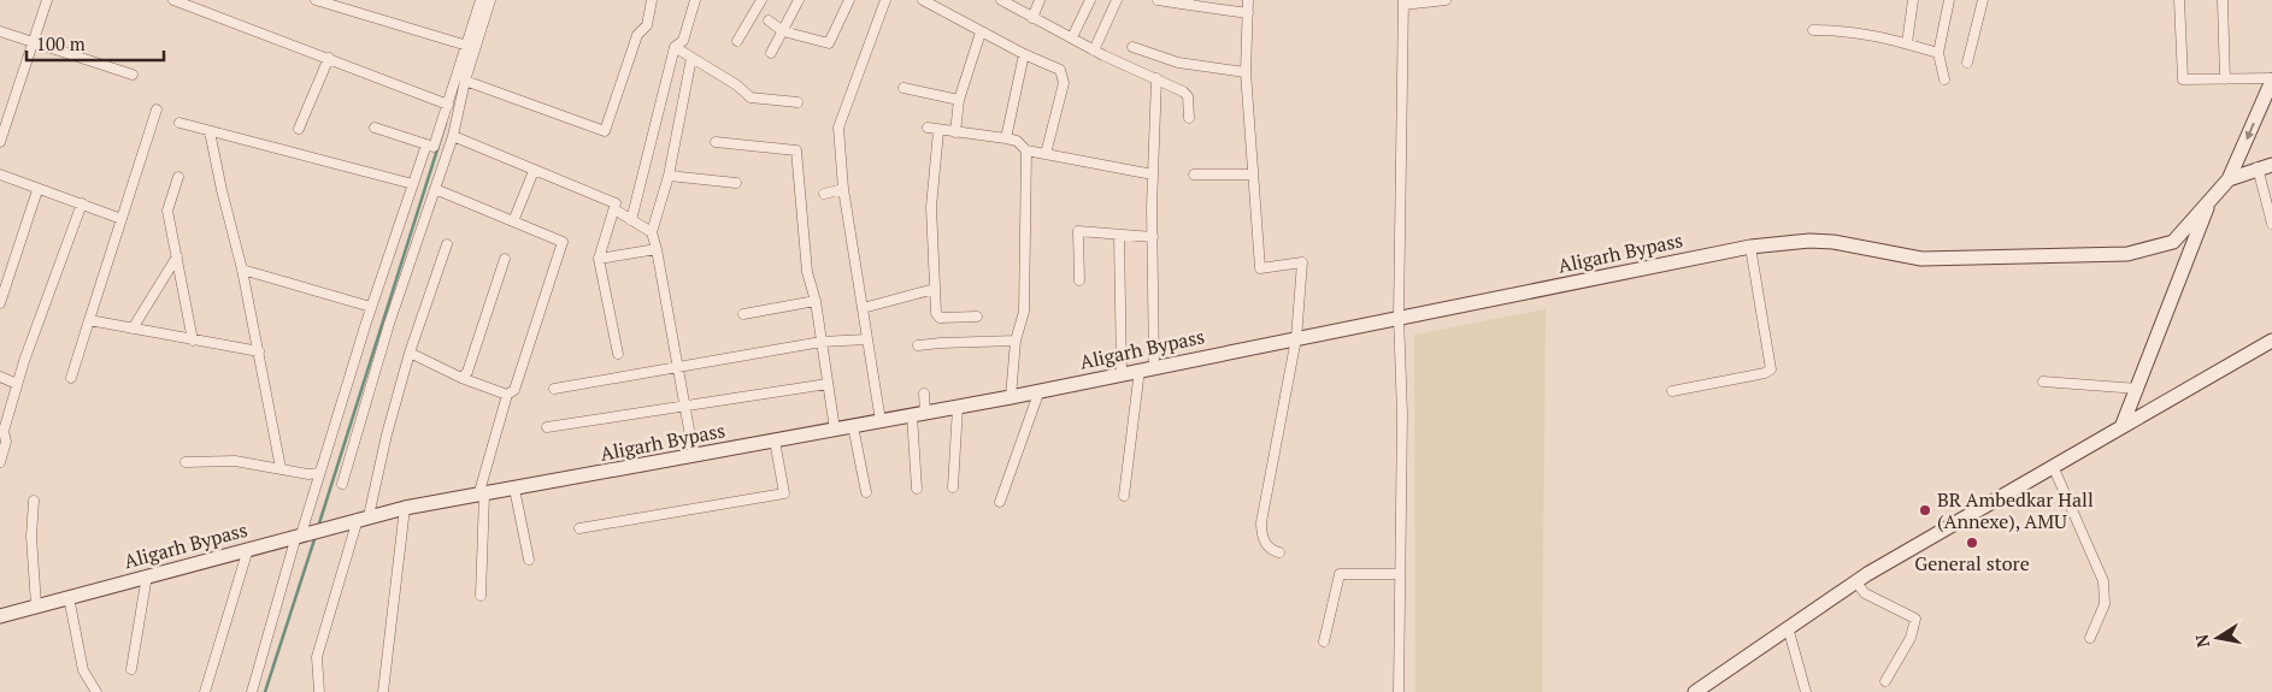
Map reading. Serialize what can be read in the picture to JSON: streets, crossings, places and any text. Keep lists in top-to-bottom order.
{
  "streets": {
    "main road": ["Aligarh Bypass"]
  },
  "places": ["BR Ambedkar Hall (Annexe), AMU", "General store"],
  "scale_bar": "100 m",
  "north": "left"
}
